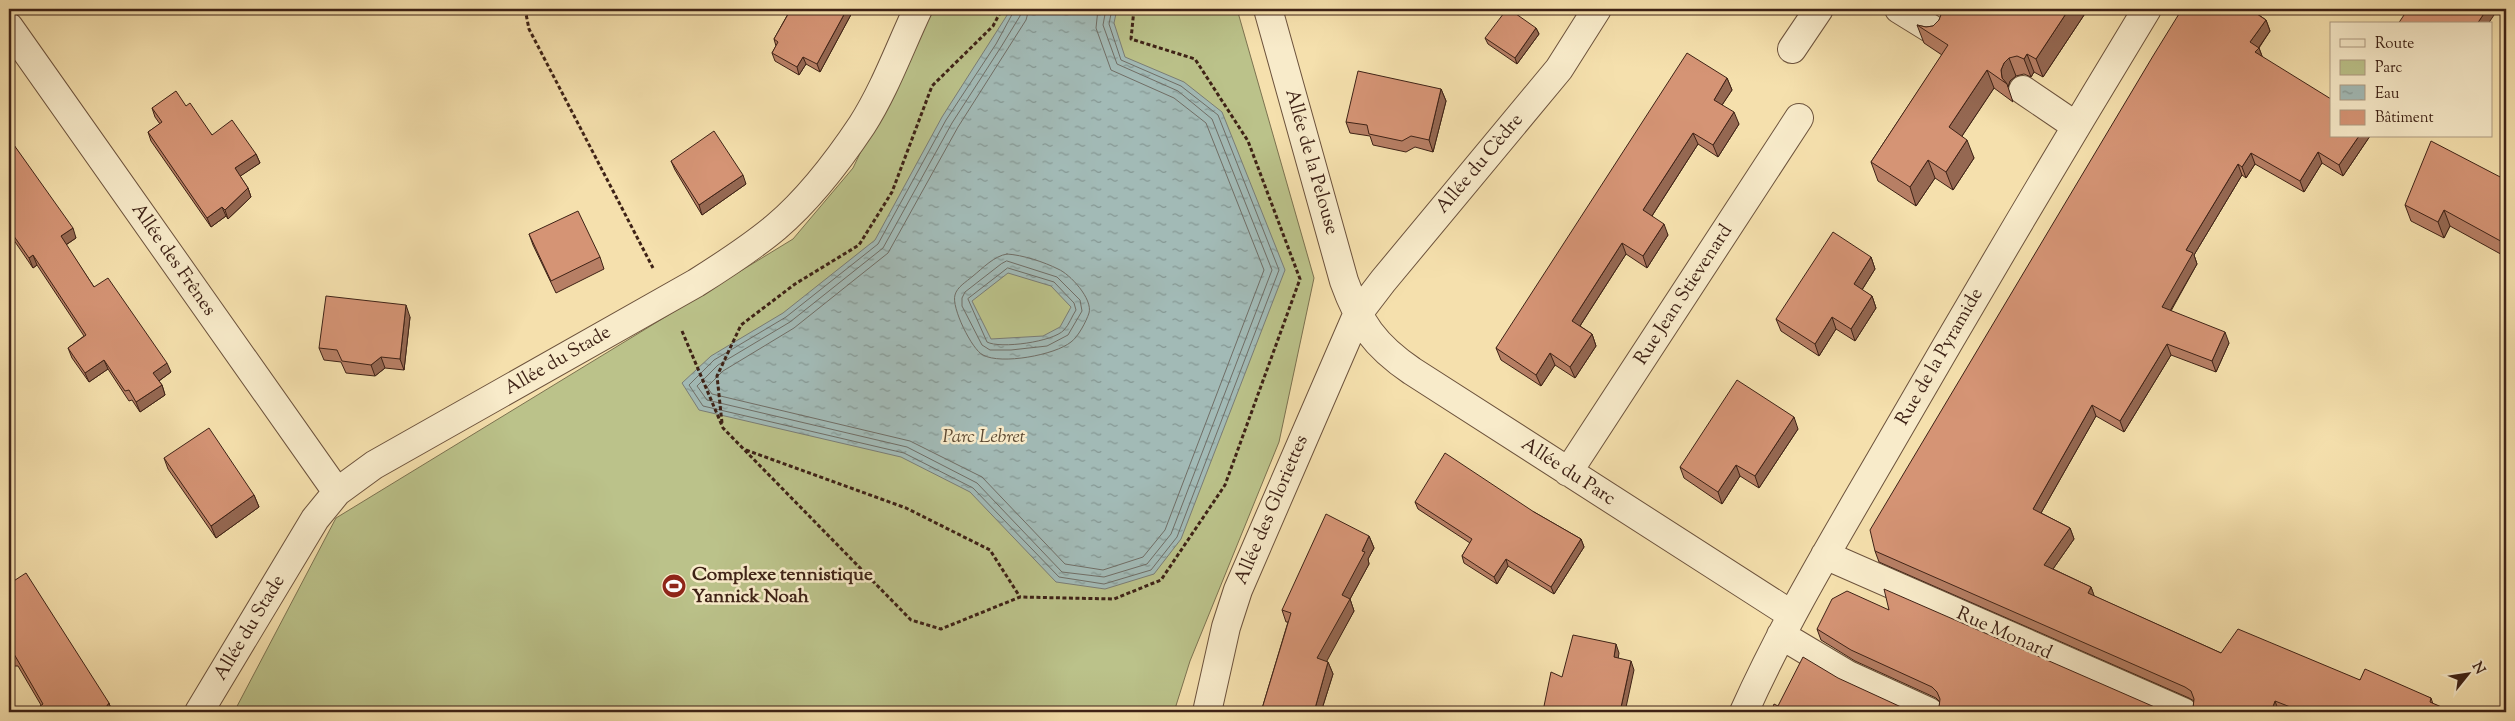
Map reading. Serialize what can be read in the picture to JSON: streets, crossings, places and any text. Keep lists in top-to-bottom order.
{
  "streets": {
    "street": [
      "Allée de la Pelouse",
      "Allée du Cèdre",
      "Allée des Frênes",
      "Rue Jean Stievenard",
      "Rue de la Pyramide",
      "Allée du Stade",
      "Allée du Parc",
      "Allée des Gloriettes",
      "Rue Monard"
    ]
  },
  "crossings": [
    ["Allée de la Pelouse", "Allée du Cèdre"],
    ["Allée de la Pelouse", "Allée du Parc"],
    ["Allée de la Pelouse", "Allée des Gloriettes"],
    ["Allée du Cèdre", "Allée du Parc"],
    ["Allée du Cèdre", "Allée des Gloriettes"],
    ["Allée des Frênes", "Allée du Stade"],
    ["Rue Jean Stievenard", "Allée du Parc"],
    ["Rue de la Pyramide", "Allée du Parc"],
    ["Rue de la Pyramide", "Rue Monard"],
    ["Allée du Parc", "Allée des Gloriettes"]
  ],
  "parks": ["Parc Lebret"],
  "places": {
    "sports": ["Complexe tennistique Yannick Noah"]
  },
  "legend": [
    "Route",
    "Parc",
    "Eau",
    "Bâtiment"
  ],
  "north": "top right"
}
